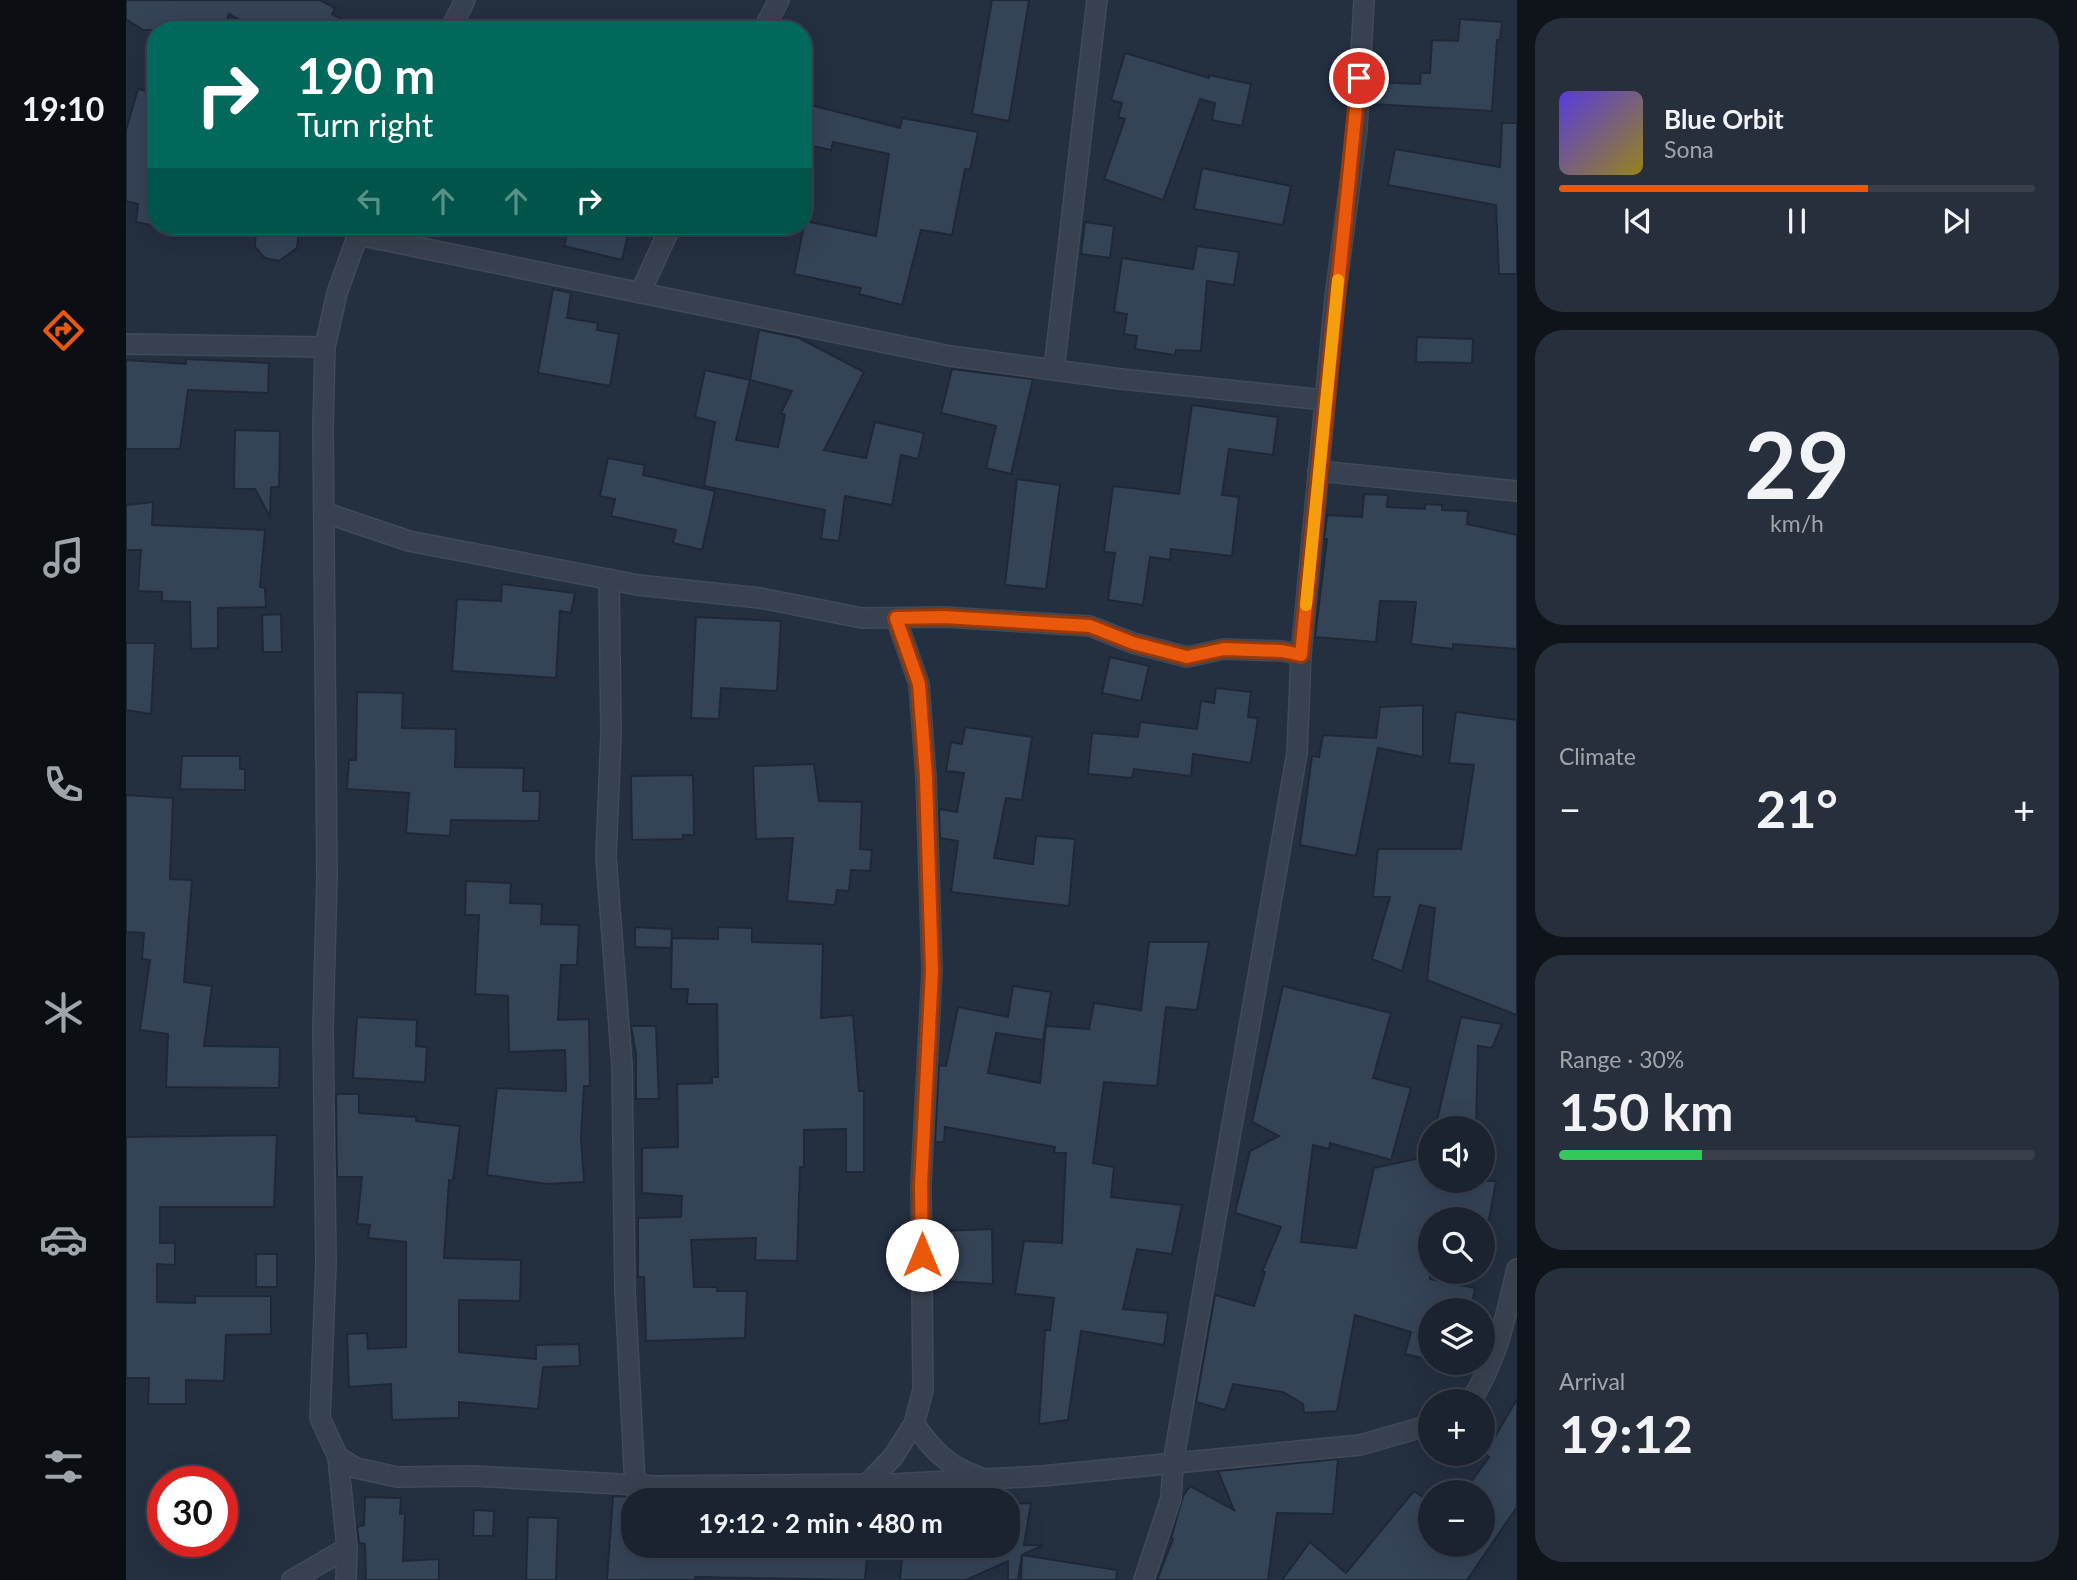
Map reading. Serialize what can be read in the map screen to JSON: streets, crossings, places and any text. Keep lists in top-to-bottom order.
{
  "page": {
    "tabs": "19:10",
    "turn": ["190 m", "Turn right"],
    "song": ["Blue Orbit", "Sona"],
    "tile": [
      ["29", "km/h"],
      "Climate",
      ["Range · 30%", "150 km"],
      ["Arrival", "19:12"]
    ],
    "heat": ["−", "21°", "+"],
    "map_buttons": ["+", "−"],
    "limit": "30",
    "trip": "19:12 · 2 min · 480 m"
  }
}
